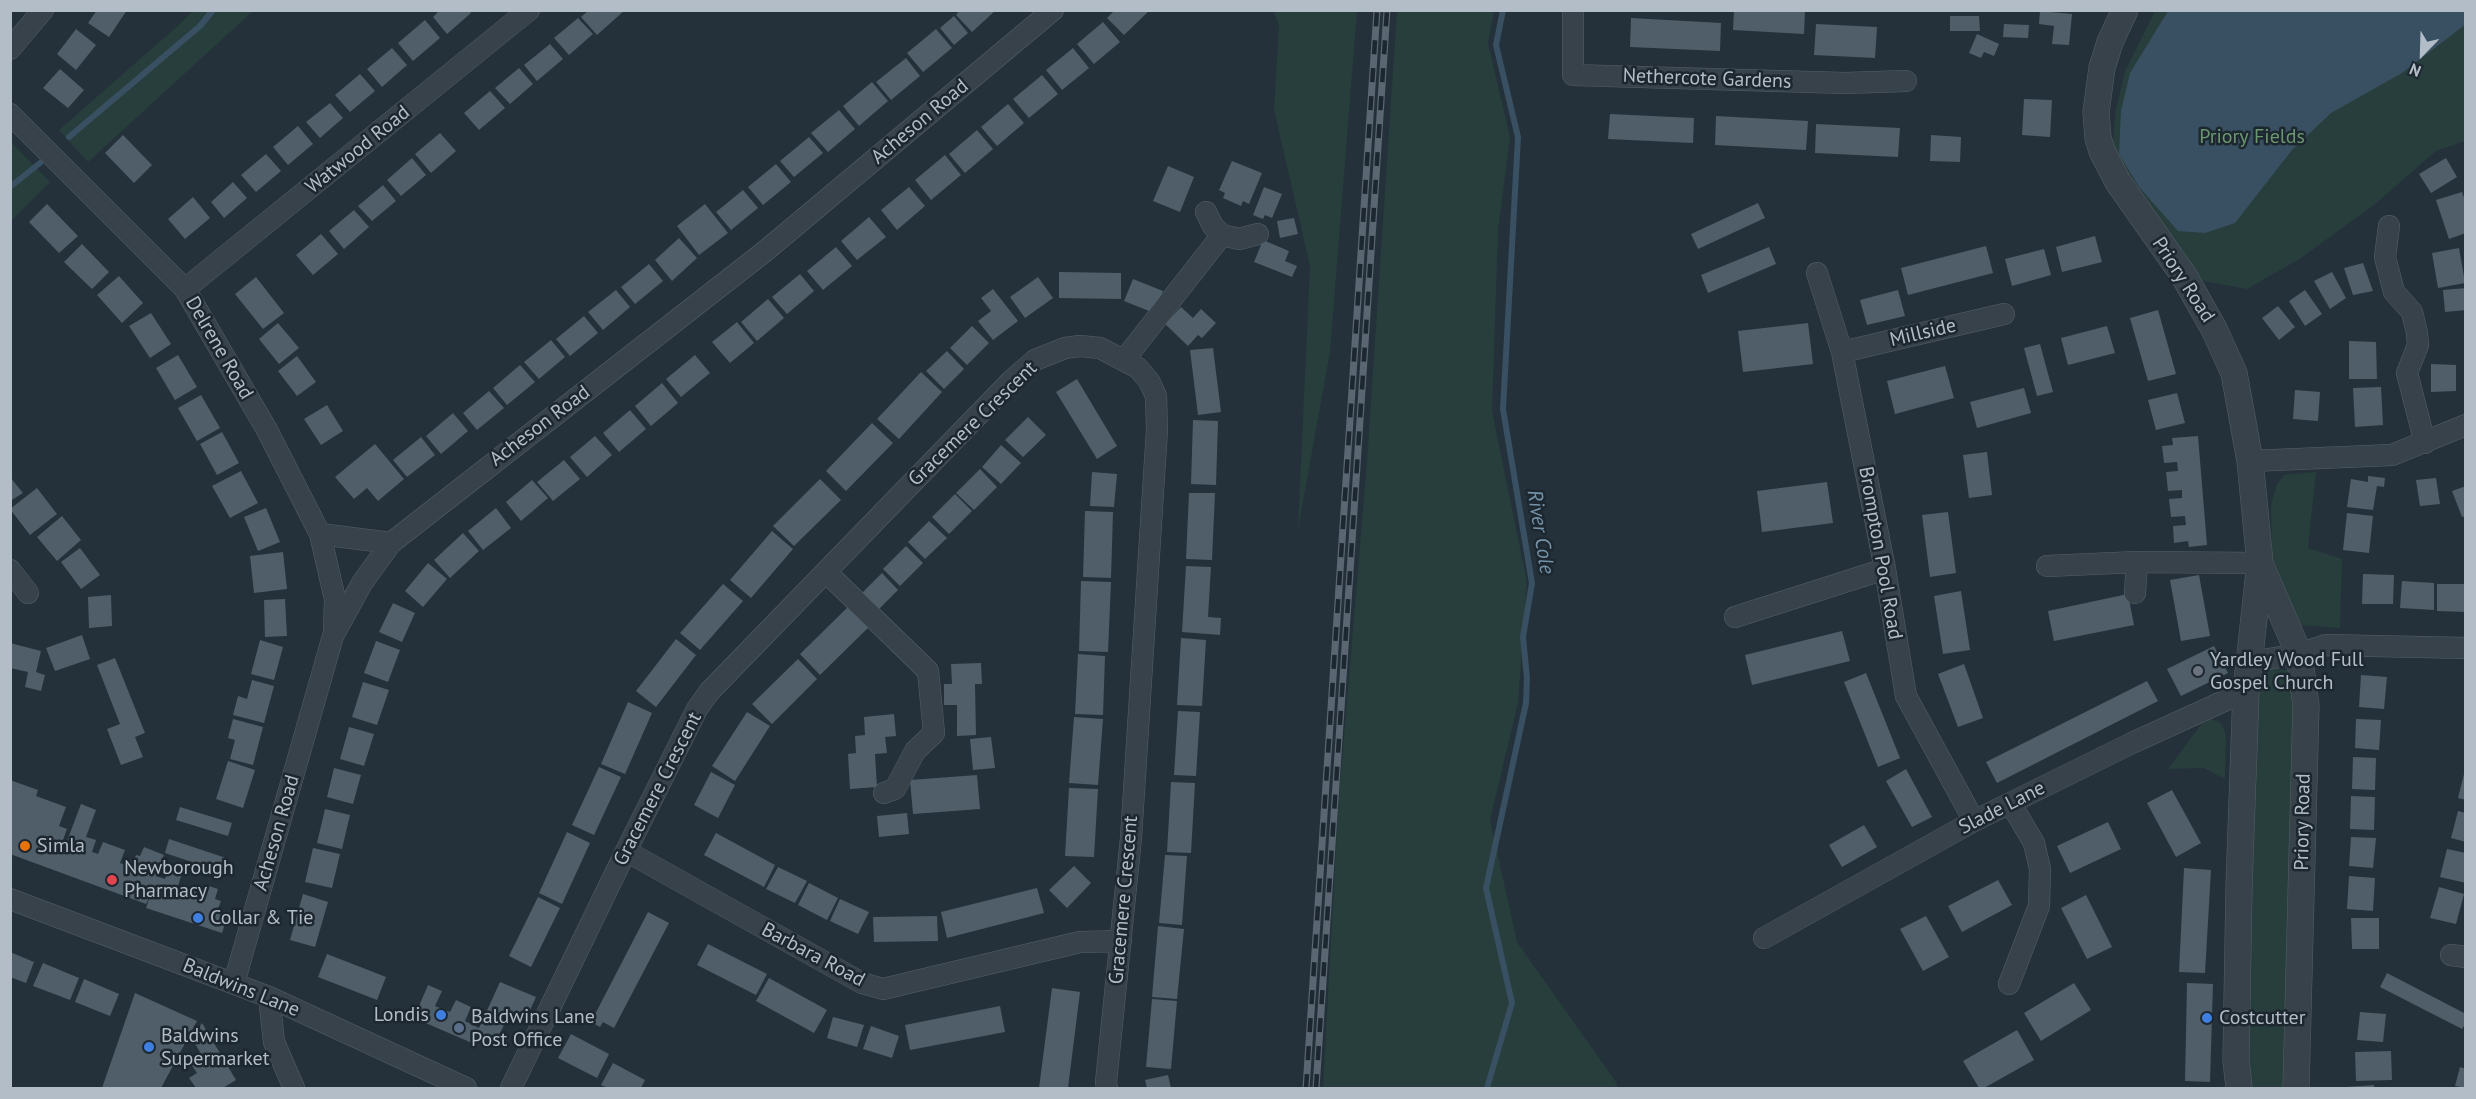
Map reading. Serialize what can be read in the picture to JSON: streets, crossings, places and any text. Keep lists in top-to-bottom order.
{
  "streets": {
    "street": [
      "Nethercote Gardens",
      "Acheson Road",
      "Watwood Road",
      "Priory Road",
      "Millside",
      "Delrene Road",
      "Gracemere Crescent",
      "Brompton Pool Road",
      "Slade Lane",
      "Barbara Road",
      "Baldwins Lane"
    ]
  },
  "crossings": [
    ["Acheson Road", "Delrene Road"],
    ["Acheson Road", "Baldwins Lane"],
    ["Watwood Road", "Delrene Road"],
    ["Priory Road", "Slade Lane"],
    ["Millside", "Brompton Pool Road"],
    ["Gracemere Crescent", "Barbara Road"],
    ["Brompton Pool Road", "Slade Lane"]
  ],
  "water": ["River Cole"],
  "parks": ["Priory Fields"],
  "places": [
    "Yardley Wood Full Gospel Church",
    "Simla",
    "Newborough Pharmacy",
    "Collar & Tie",
    "Londis",
    "Costcutter",
    "Baldwins Lane Post Office",
    "Baldwins Supermarket"
  ],
  "north": "bottom left"
}
